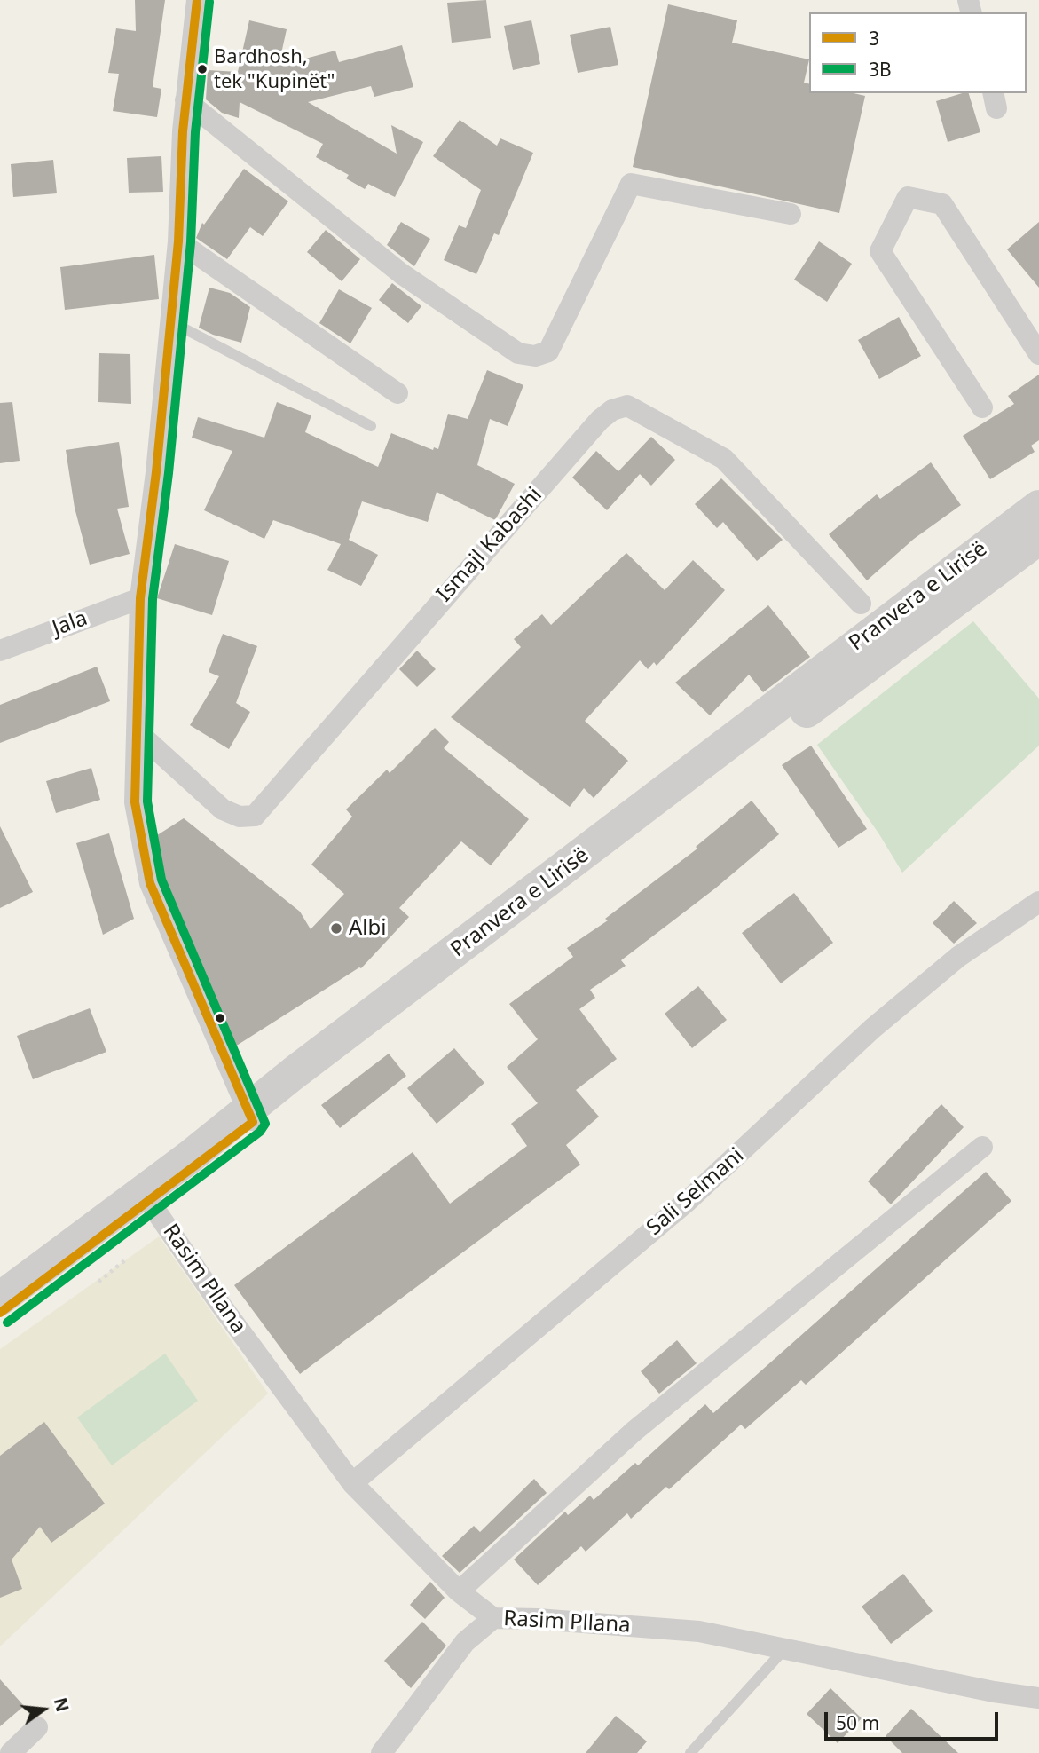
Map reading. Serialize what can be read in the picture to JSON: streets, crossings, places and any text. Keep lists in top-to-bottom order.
{
  "streets": {
    "main road": ["Pranvera e Lirisë"],
    "street": [
      "Ismajl Kabashi",
      "Jala",
      "Sali Selmani",
      "Rasim Pllana"
    ]
  },
  "crossings": [
    ["Pranvera e Lirisë", "Rasim Pllana"],
    ["Sali Selmani", "Rasim Pllana"]
  ],
  "places": ["Bardhosh, tek \"Kupinët\"", "Albi"],
  "lines": ["transit line 3", "transit line 3B"],
  "legend": ["3", "3B"],
  "scale_bar": "50 m",
  "north": "right"
}
